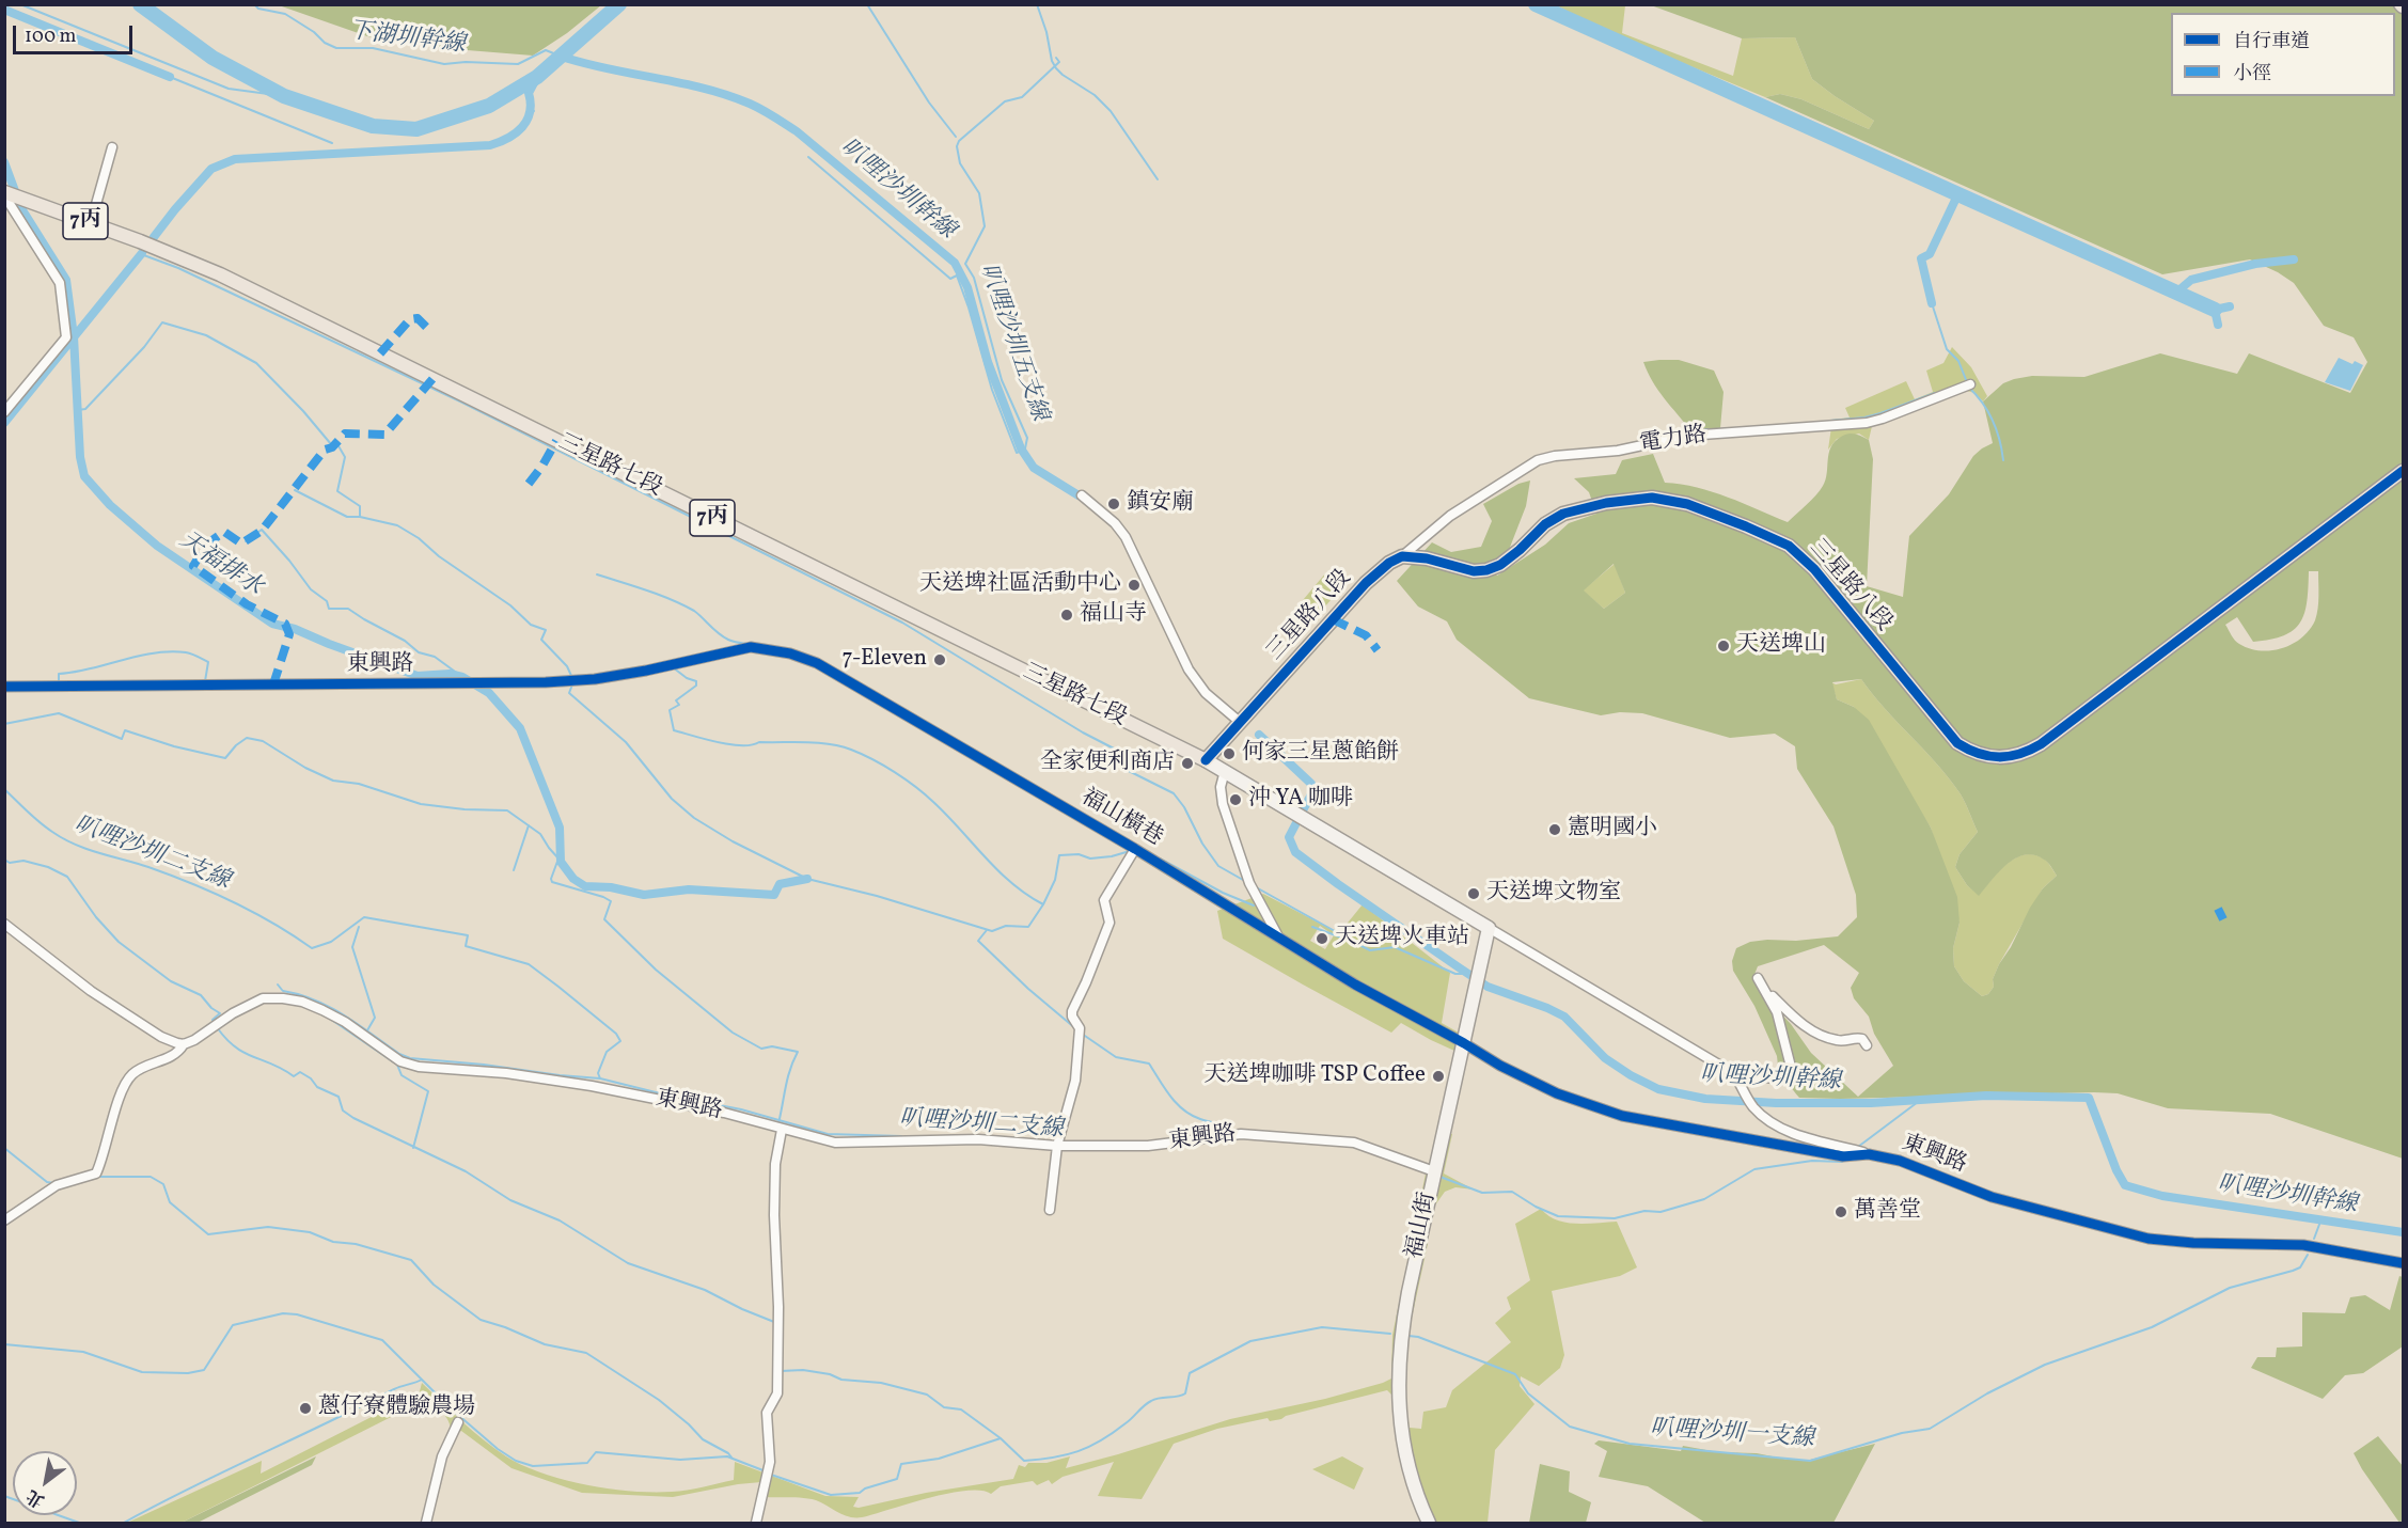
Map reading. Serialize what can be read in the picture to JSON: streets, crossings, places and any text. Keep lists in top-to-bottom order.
{
  "streets": {
    "main road": ["7丙", "三星路七段", "三星路八段"],
    "street": [
      "電力路",
      "東興路",
      "福山橫巷",
      "福山街"
    ]
  },
  "crossings": [
    ["7丙", "三星路七段"],
    ["電力路", "三星路八段"],
    ["三星路七段", "三星路八段"],
    ["東興路", "福山橫巷"],
    ["東興路", "福山街"],
    ["福山橫巷", "福山街"]
  ],
  "water": [
    "下湖圳幹線",
    "叭哩沙圳幹線",
    "叭哩沙圳五支線",
    "天福排水",
    "叭哩沙圳二支線",
    "叭哩沙圳一支線"
  ],
  "places": [
    "鎮安廟",
    "天送埤社區活動中心",
    "福山寺",
    "天送埤山",
    "7-Eleven",
    "何家三星蔥餡餅",
    "全家便利商店",
    "沖 YA 咖啡",
    "憲明國小",
    "天送埤文物室",
    "天送埤火車站",
    "天送埤咖啡 TSP Coffee",
    "萬善堂",
    "蔥仔寮體驗農場"
  ],
  "legend": ["自行車道", "小徑"],
  "scale_bar": "100 m",
  "north": "bottom left"
}
